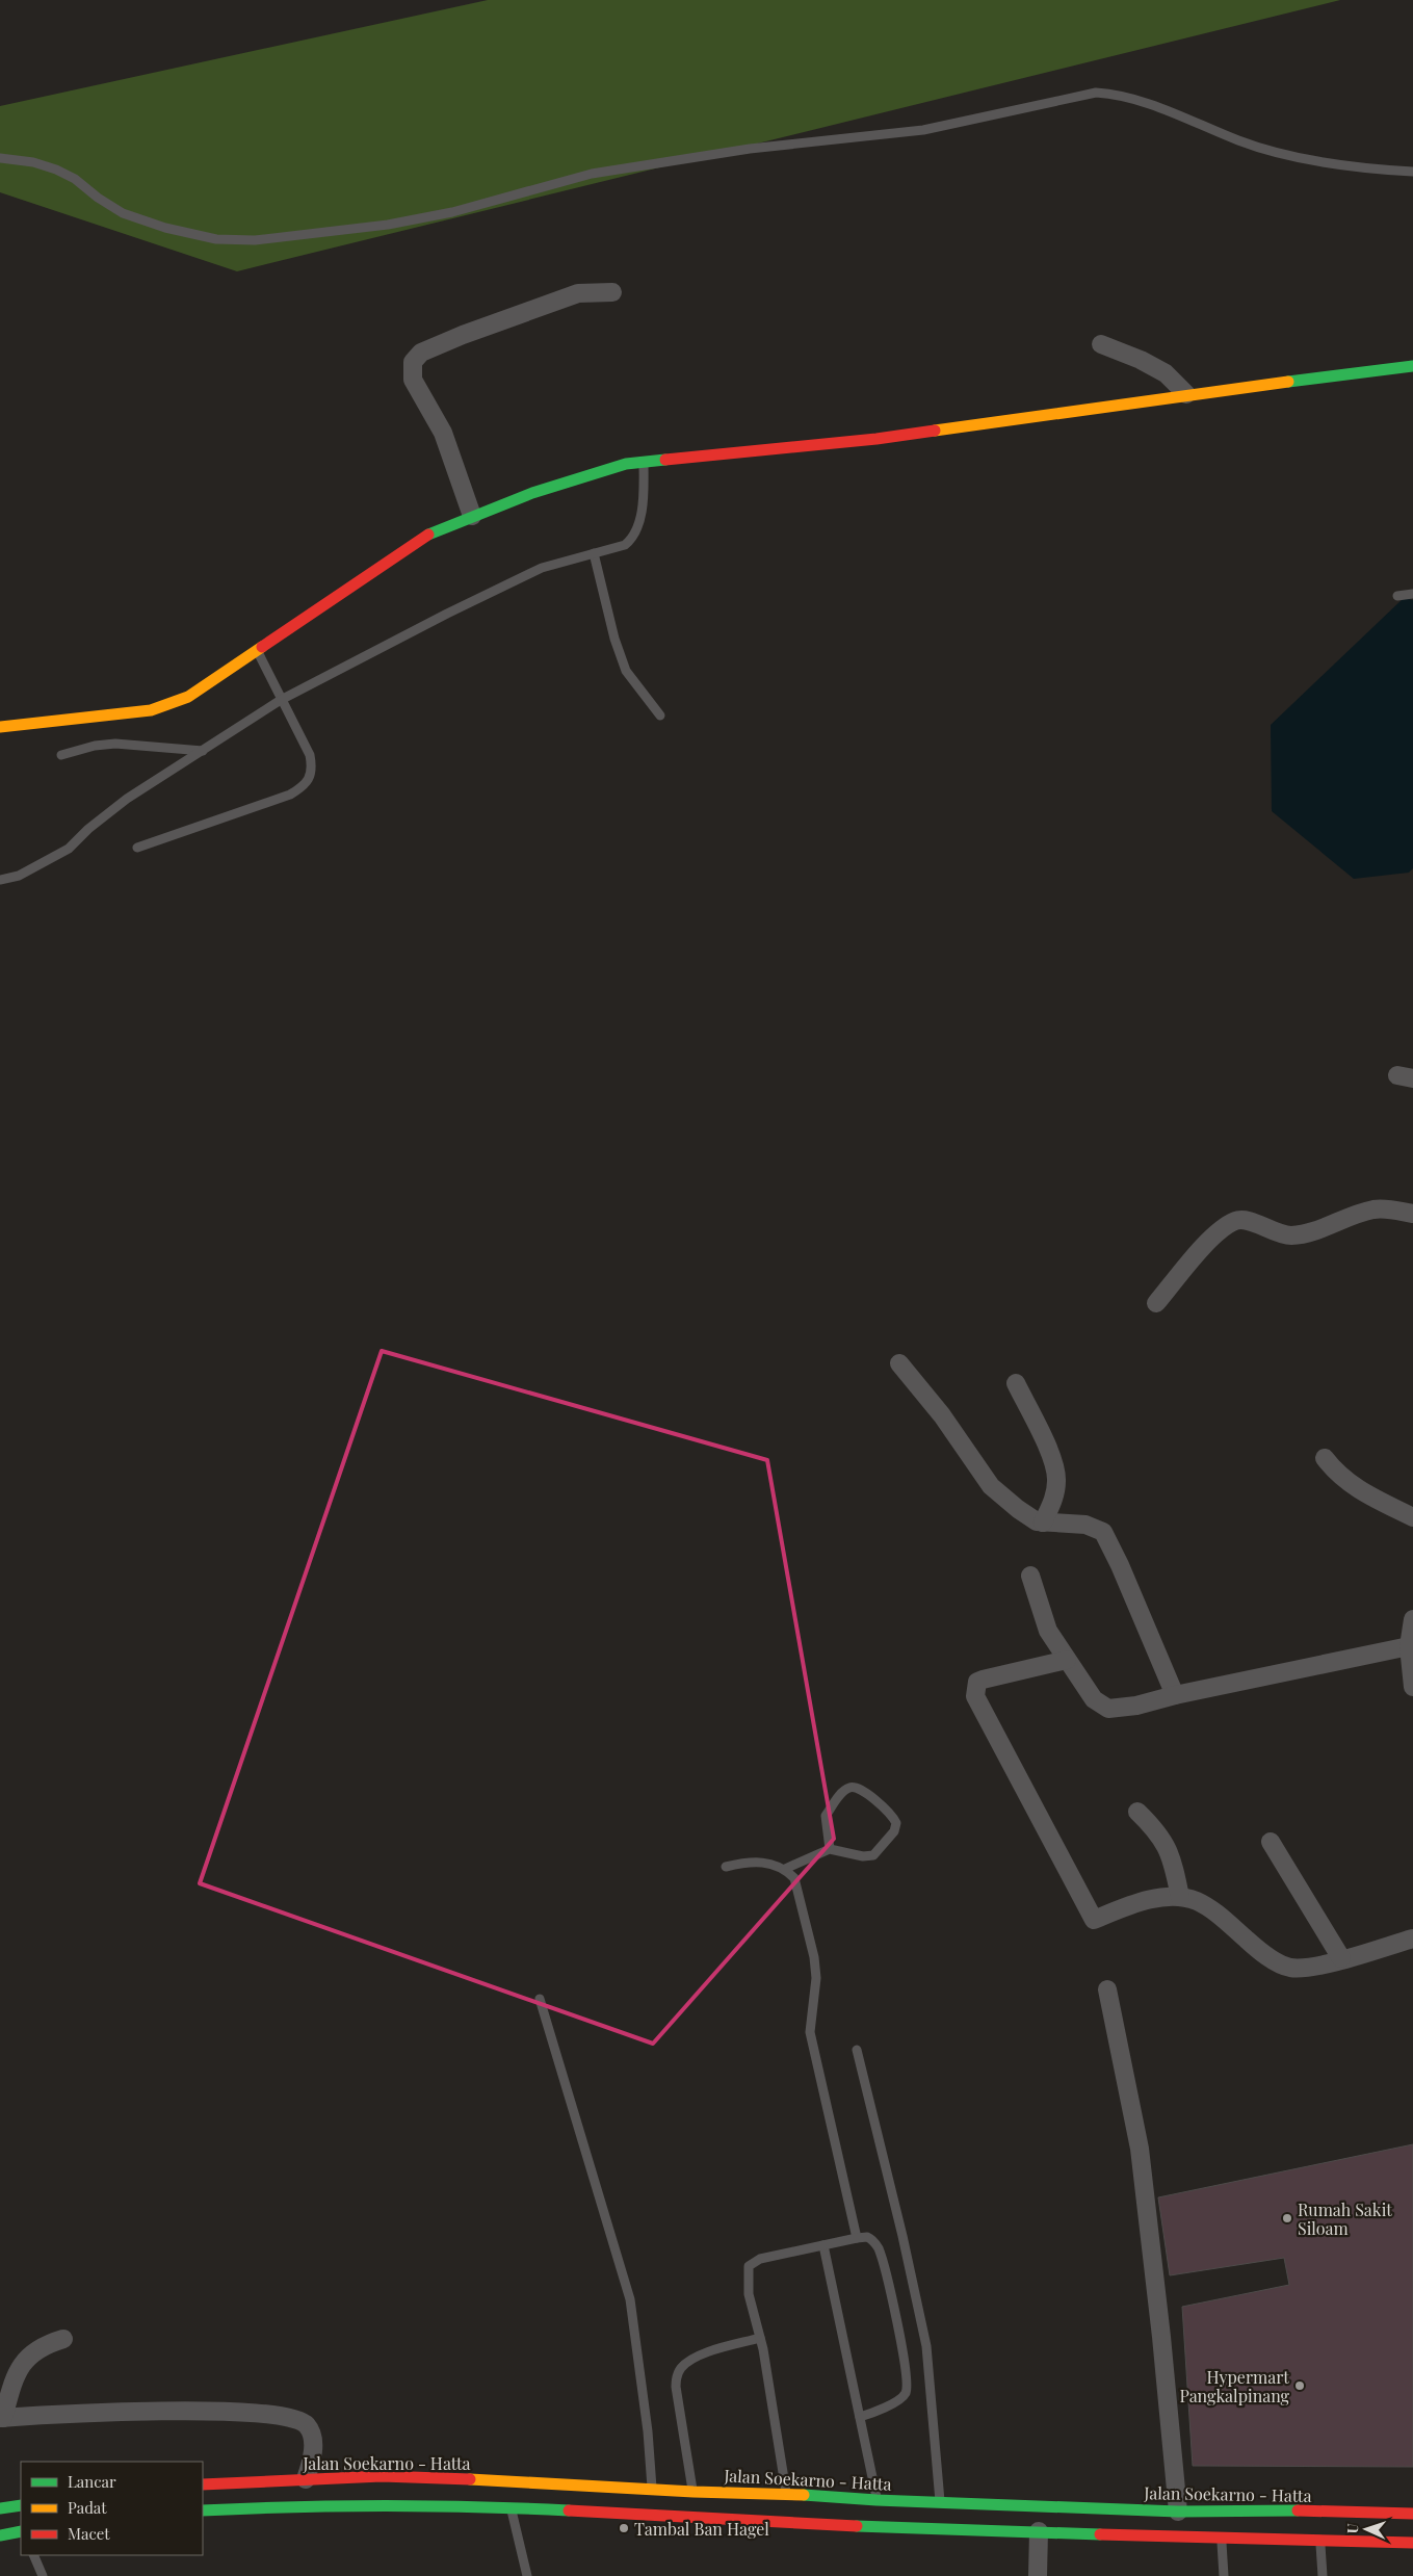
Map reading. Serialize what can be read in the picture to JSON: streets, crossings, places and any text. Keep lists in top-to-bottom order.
{
  "streets": {
    "main road": ["Jalan Soekarno - Hatta"]
  },
  "places": ["Rumah Sakit Siloam", "Hypermart Pangkalpinang", "Tambal Ban Hagel"],
  "legend": ["Lancar", "Padat", "Macet"],
  "north": "left"
}
